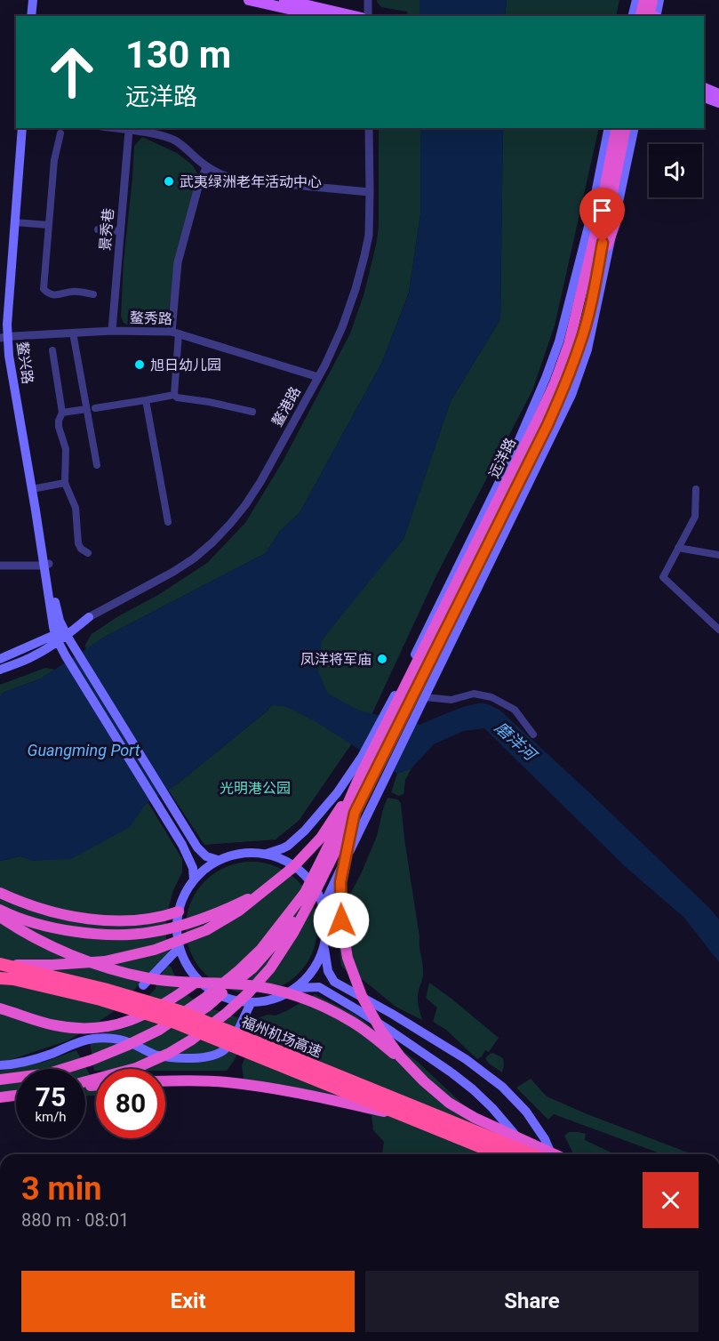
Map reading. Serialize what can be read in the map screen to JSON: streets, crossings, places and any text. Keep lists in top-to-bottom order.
{
  "streets": {
    "highway": ["远洋路", "福州机场高速"],
    "main road": ["鳌兴路", "鳌港路"],
    "street": ["景秀巷", "鳌秀路"]
  },
  "crossings": [
    ["景秀巷", "鳌秀路"],
    ["鳌秀路", "鳌兴路"],
    ["鳌秀路", "鳌港路"],
    ["鳌兴路", "鳌港路"]
  ],
  "water": ["磨洋河", "Guangming Port"],
  "parks": ["光明港公园"],
  "places": ["武夷绿洲老年活动中心", "旭日幼儿园", "凤洋将军庙"],
  "page": {
    "turn": ["130 m", "远洋路"],
    "speed": "75 km/h",
    "limit": "80",
    "heading": ["3 min", "880 m · 08:01"],
    "buttons": ["Exit", "Share"]
  }
}
